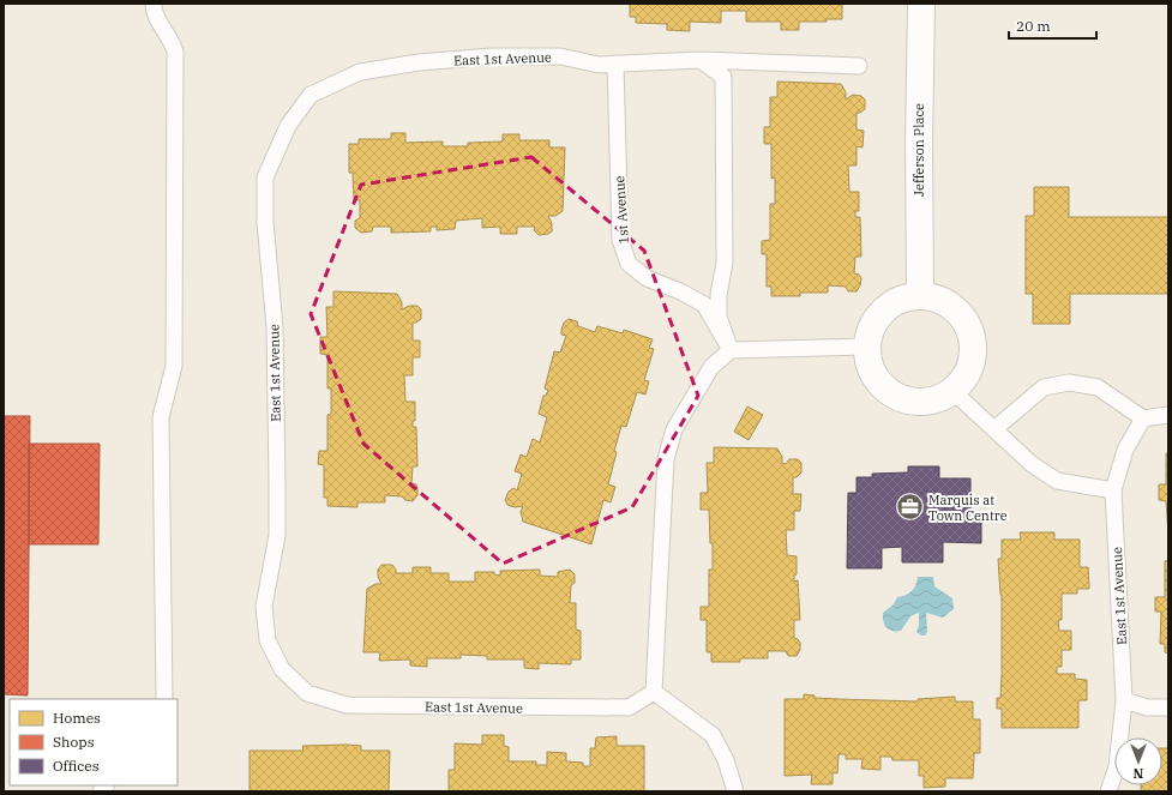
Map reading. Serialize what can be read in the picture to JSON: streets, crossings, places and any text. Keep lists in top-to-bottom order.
{
  "streets": {
    "street": ["Jefferson Place"],
    "lane": ["East 1st Avenue", "1st Avenue"]
  },
  "crossings": [
    ["East 1st Avenue", "1st Avenue"]
  ],
  "places": {
    "office": ["Marquis at Town Centre"]
  },
  "legend": ["Homes", "Shops", "Offices"],
  "scale_bar": "20 m",
  "north": "bottom"
}
